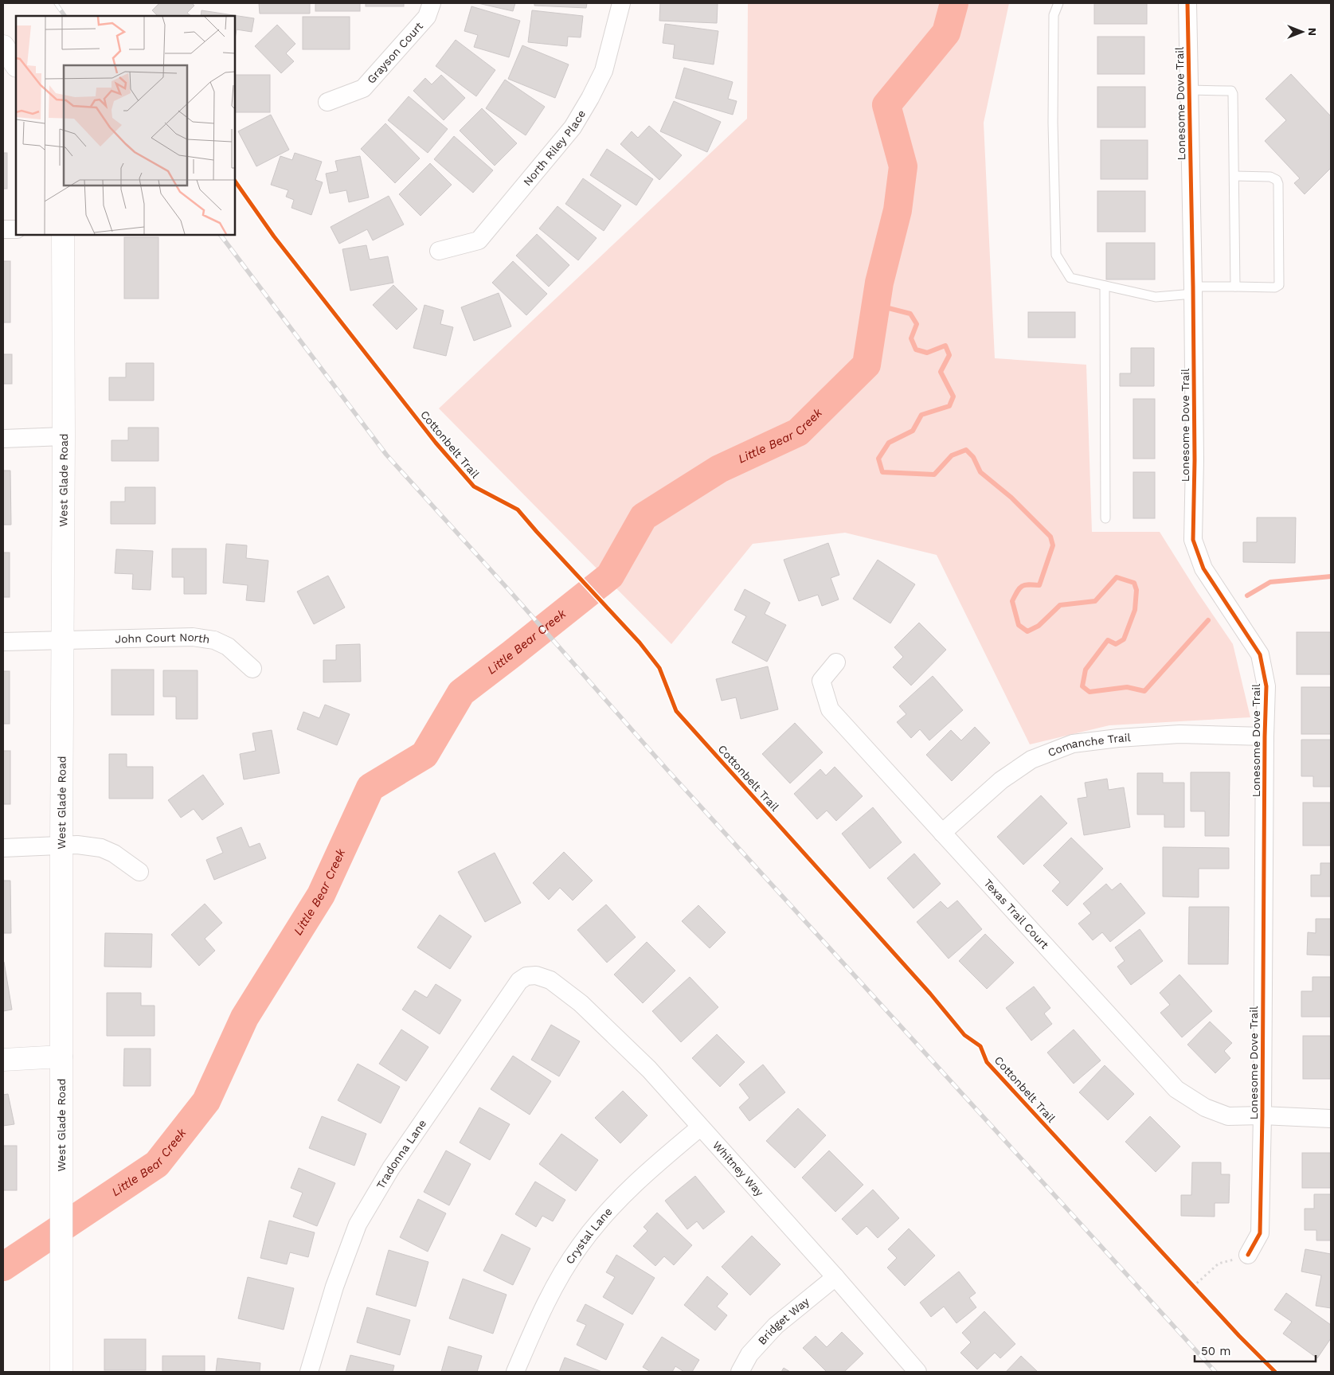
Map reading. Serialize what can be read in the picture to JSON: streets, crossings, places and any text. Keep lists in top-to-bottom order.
{
  "streets": {
    "main road": ["West Glade Road"],
    "street": [
      "Grayson Court",
      "Lonesome Dove Trail",
      "North Riley Place",
      "John Court North",
      "Comanche Trail",
      "Texas Trail Court",
      "Tradonna Lane",
      "Whitney Way",
      "Crystal Lane",
      "Bridget Way"
    ],
    "cycle path": ["Cottonbelt Trail"]
  },
  "crossings": [
    ["Lonesome Dove Trail", "Comanche Trail"],
    ["Lonesome Dove Trail", "Texas Trail Court"],
    ["West Glade Road", "John Court North"],
    ["Comanche Trail", "Texas Trail Court"],
    ["Tradonna Lane", "Whitney Way"],
    ["Whitney Way", "Crystal Lane"],
    ["Whitney Way", "Bridget Way"]
  ],
  "water": ["Little Bear Creek"],
  "scale_bar": "50 m",
  "north": "right"
}
